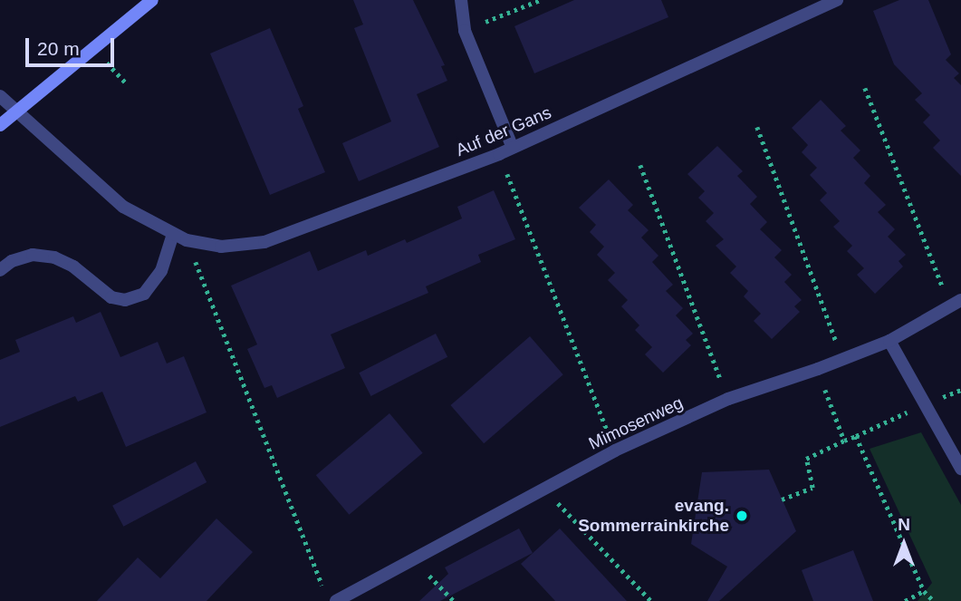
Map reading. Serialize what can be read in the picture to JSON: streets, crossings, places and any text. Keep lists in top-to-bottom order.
{
  "streets": {
    "street": ["Auf der Gans", "Mimosenweg"]
  },
  "places": ["evang. Sommerrainkirche"],
  "scale_bar": "20 m",
  "north": "top"
}
